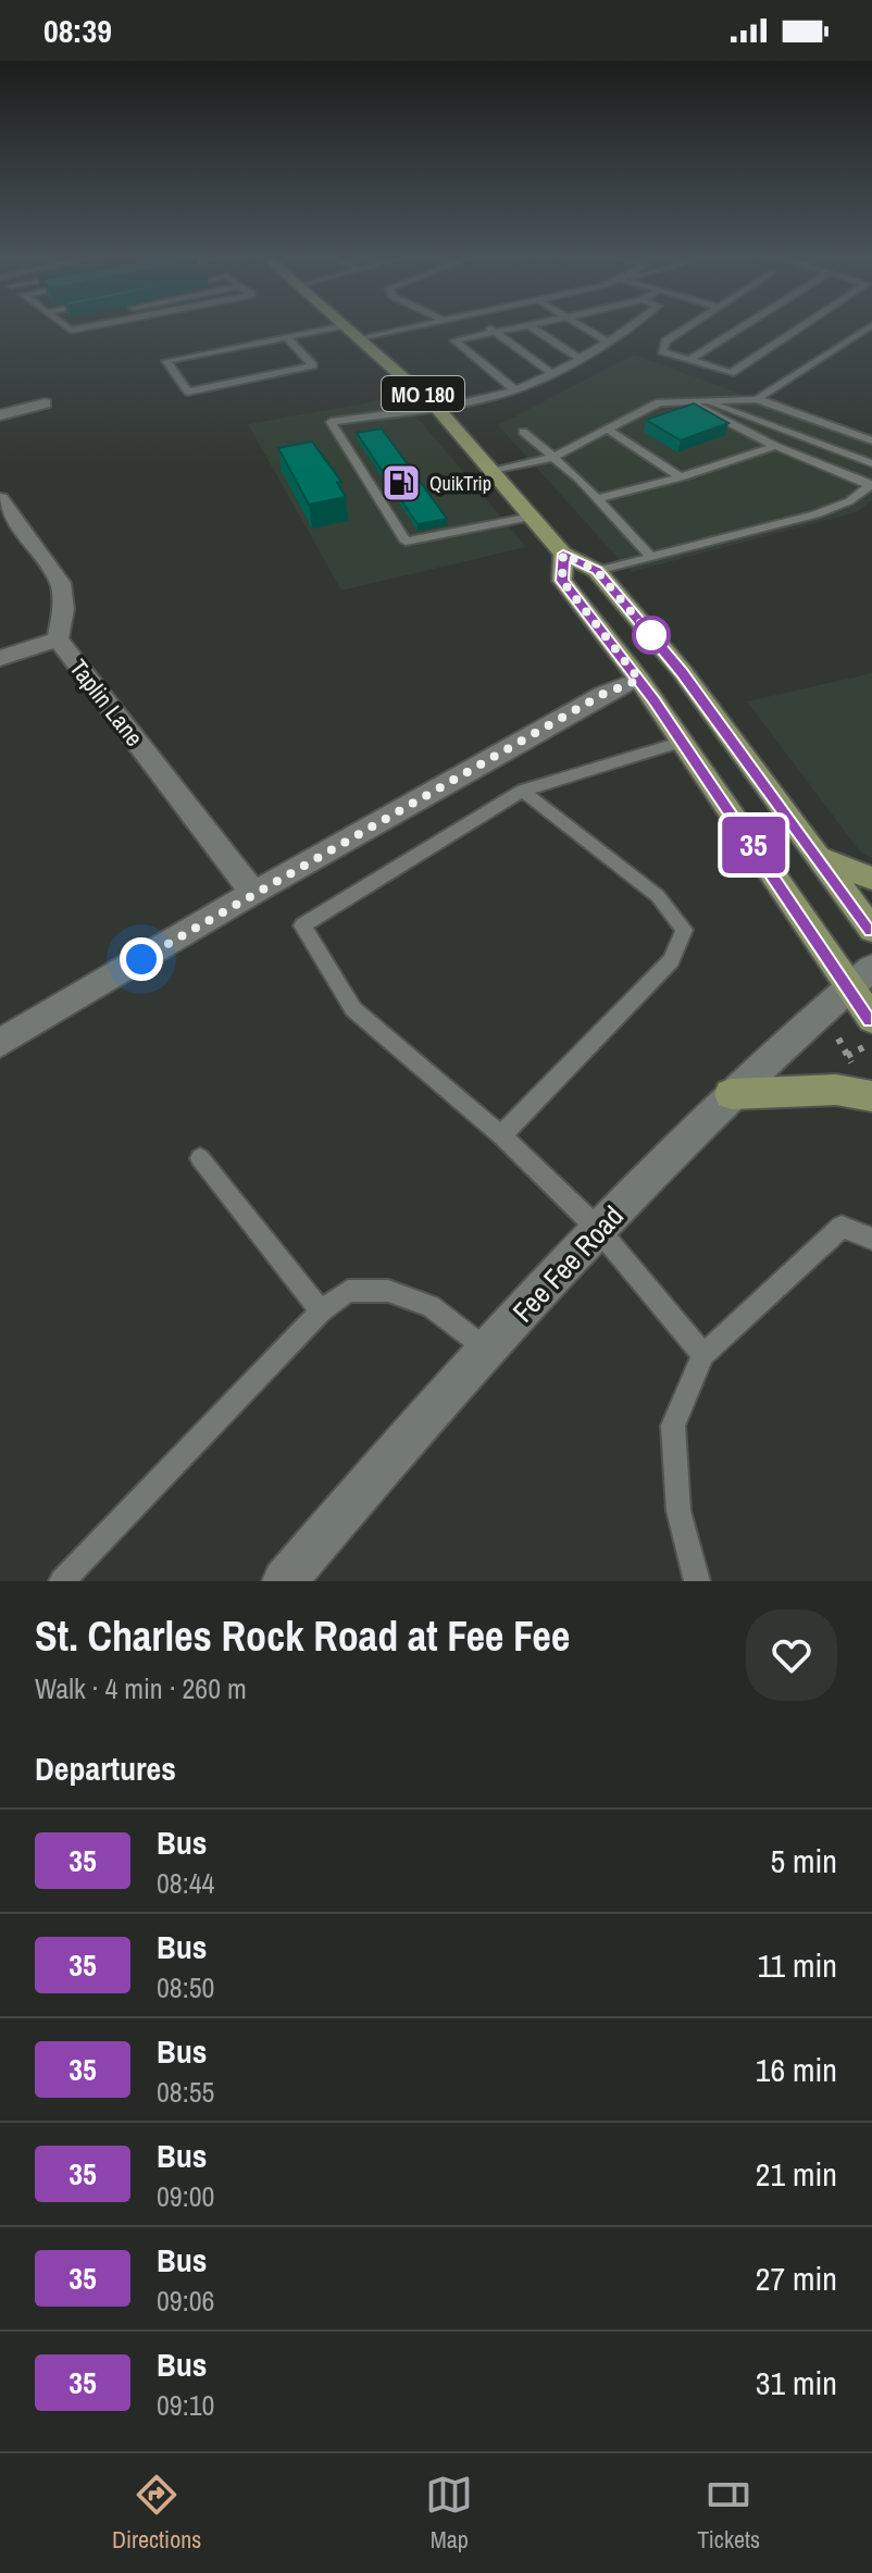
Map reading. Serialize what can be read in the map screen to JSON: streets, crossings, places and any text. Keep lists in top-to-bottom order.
{
  "streets": {
    "main road": ["MO 180"],
    "street": ["Taplin Lane", "Fee Fee Road"]
  },
  "crossings": [
    ["MO 180", "Fee Fee Road"]
  ],
  "places": {
    "fuel station": ["QuikTrip"]
  },
  "lines": ["bus line 35"],
  "page": {
    "status": "08:39",
    "on_map": "35",
    "heading": [
      ["St. Charles Rock Road at Fee Fee", "Walk · 4 min · 260 m"],
      "Departures"
    ],
    "list": [
      {
        "mark": "35",
        "name": "Bus",
        "note": "08:44",
        "value": "5 min"
      },
      {
        "mark": "35",
        "name": "Bus",
        "note": "08:50",
        "value": "11 min"
      },
      {
        "mark": "35",
        "name": "Bus",
        "note": "08:55",
        "value": "16 min"
      },
      {
        "mark": "35",
        "name": "Bus",
        "note": "09:00",
        "value": "21 min"
      },
      {
        "mark": "35",
        "name": "Bus",
        "note": "09:06",
        "value": "27 min"
      },
      {
        "mark": "35",
        "name": "Bus",
        "note": "09:10",
        "value": "31 min"
      }
    ],
    "tabs": ["Directions", "Map", "Tickets"]
  }
}
